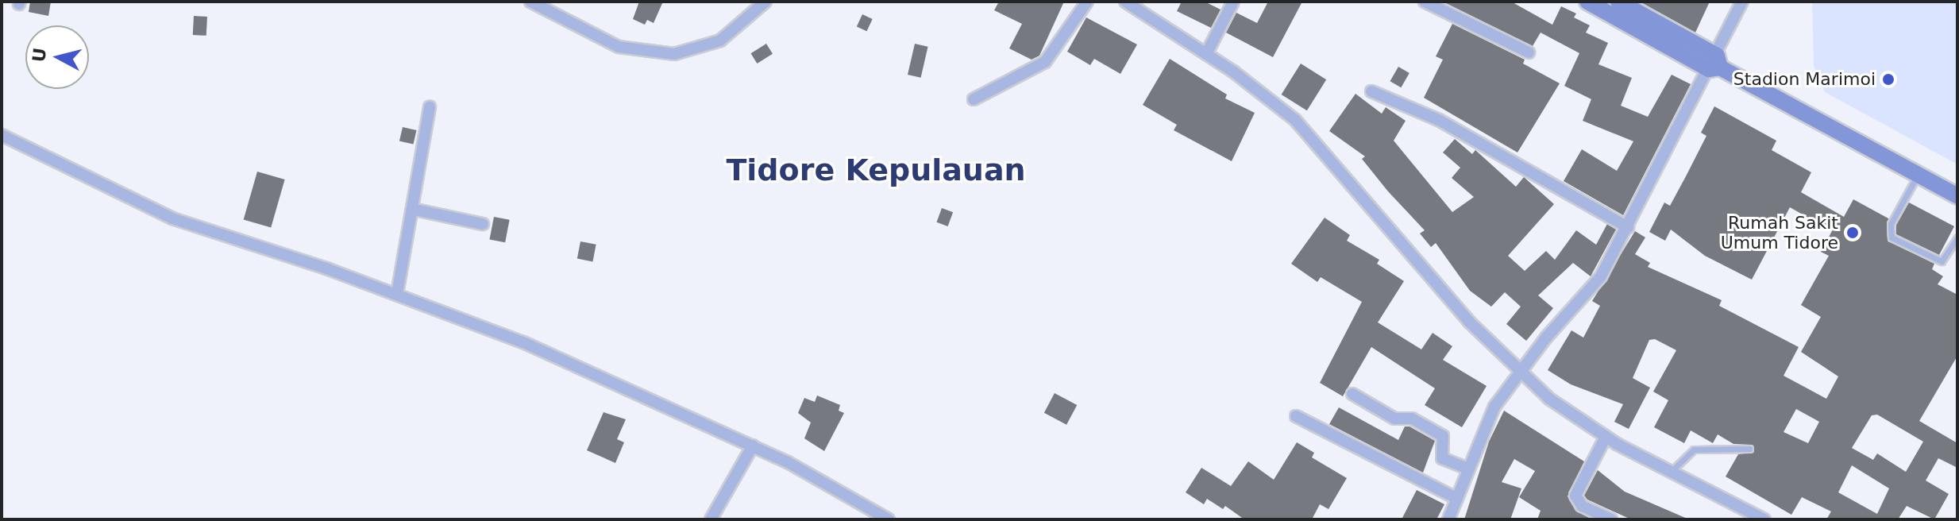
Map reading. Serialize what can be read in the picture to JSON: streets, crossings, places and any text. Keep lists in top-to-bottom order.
{
  "districts": ["Tidore Kepulauan"],
  "places": ["Stadion Marimoi", "Rumah Sakit Umum Tidore"],
  "north": "left"
}
